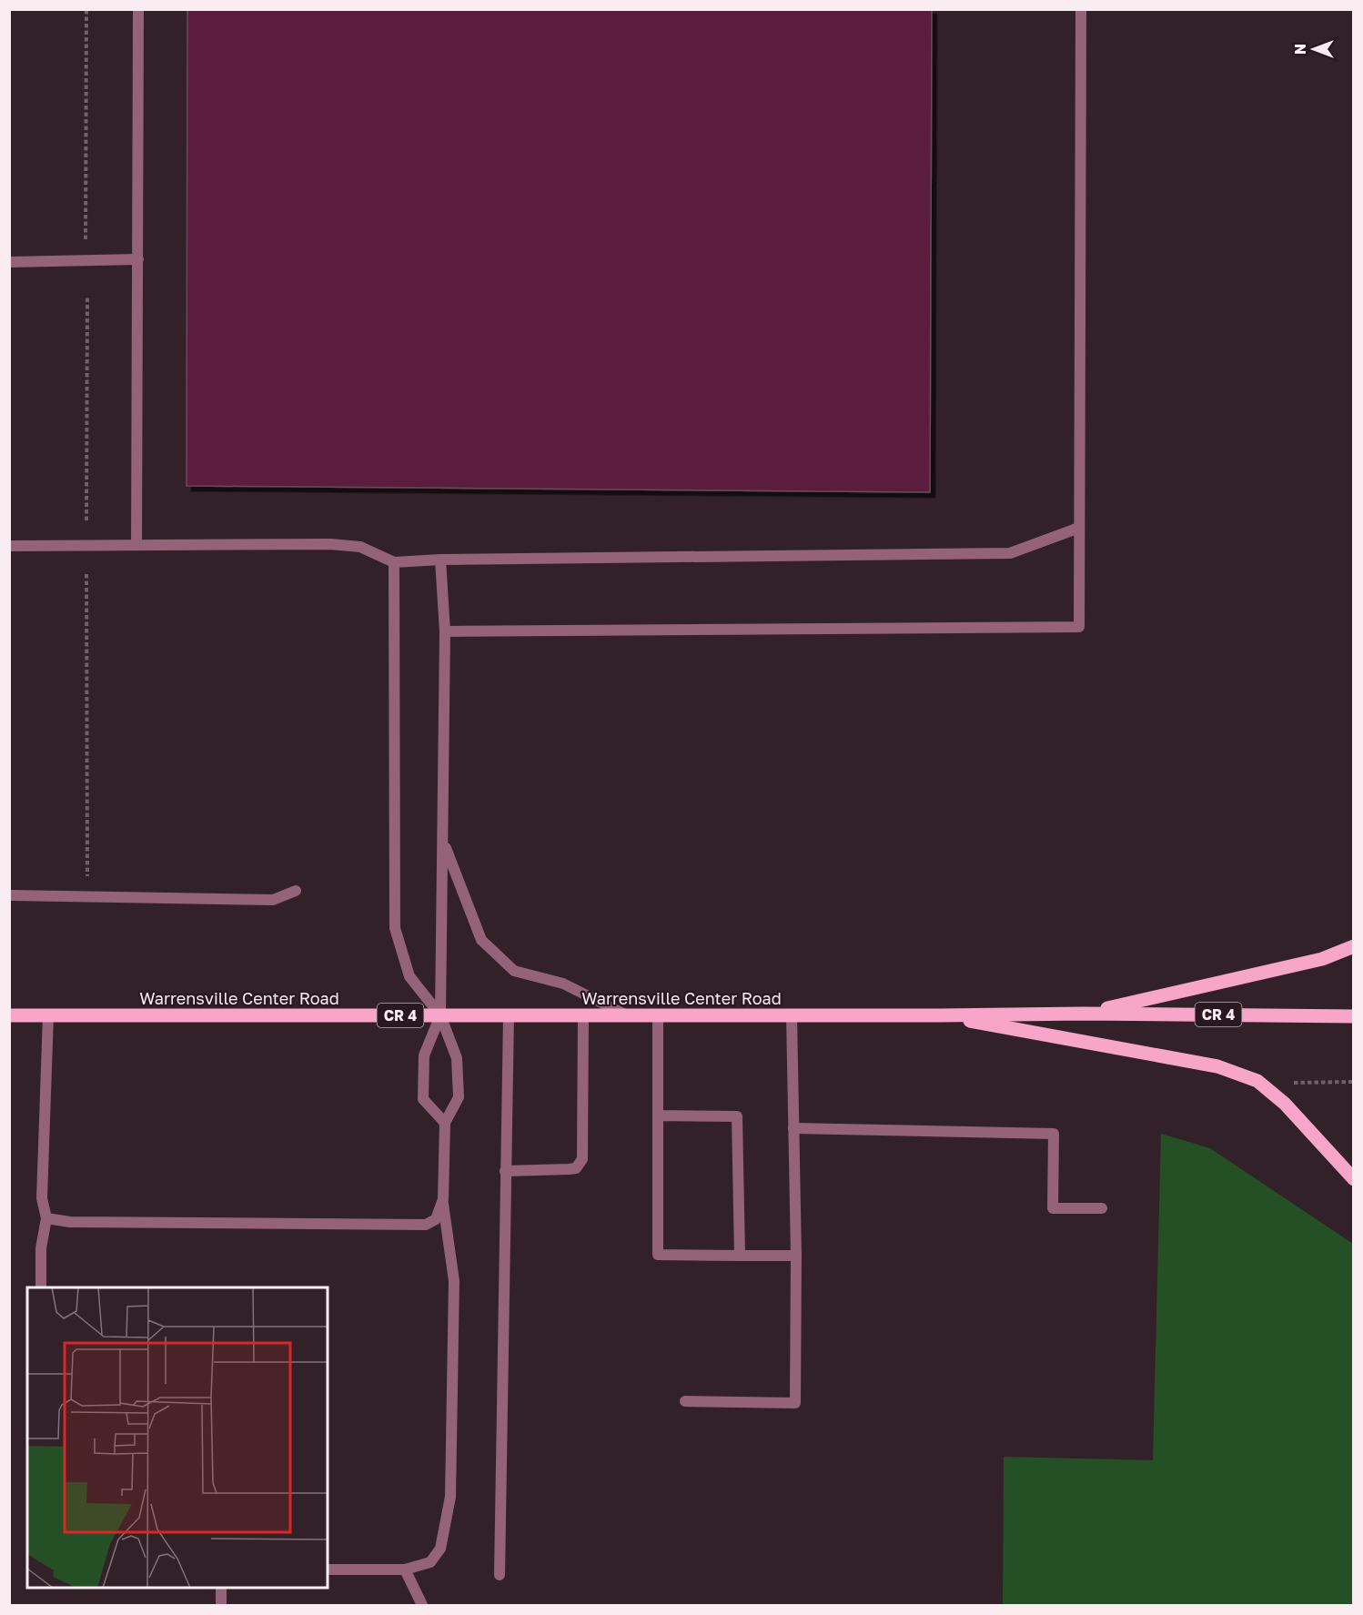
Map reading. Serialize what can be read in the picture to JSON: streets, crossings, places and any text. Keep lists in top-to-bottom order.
{
  "streets": {
    "main road": ["Warrensville Center Road", "CR 4"]
  },
  "north": "left"
}
